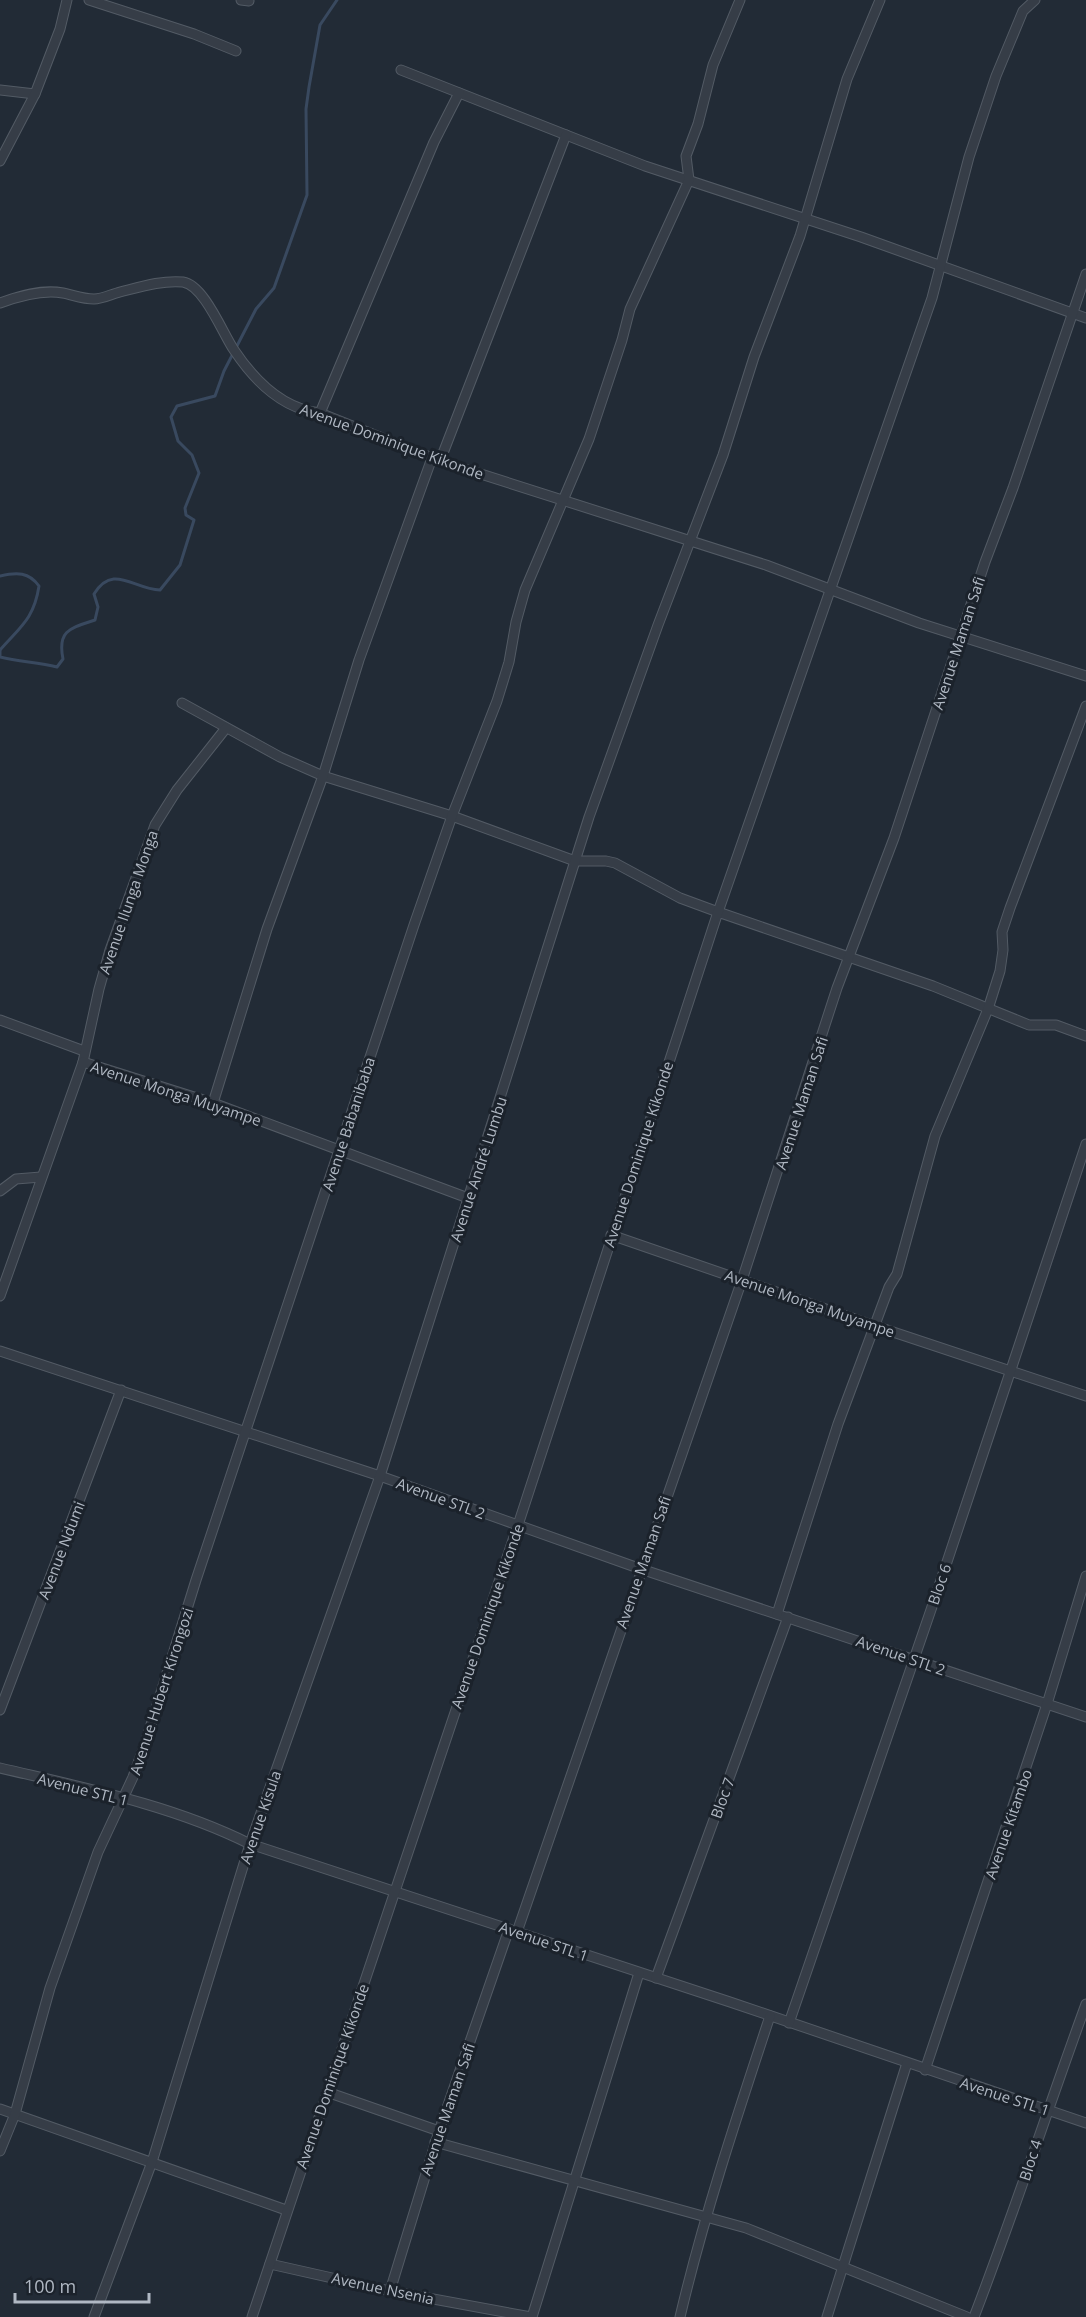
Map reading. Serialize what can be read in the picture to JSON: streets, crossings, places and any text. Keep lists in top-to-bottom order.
{
  "streets": {
    "street": [
      "Avenue Dominique Kikonde",
      "Avenue Maman Safi",
      "Avenue Ilunga Monga",
      "Avenue Monga Muyampe",
      "Avenue Babanibaba",
      "Avenue André Lumbu",
      "Avenue STL 2",
      "Avenue Ndumi",
      "Bloc 6",
      "Avenue Hubert Kirongozi",
      "Avenue STL 1",
      "Bloc 7",
      "Avenue Kisula",
      "Avenue Kitambo",
      "Bloc 4",
      "Avenue Nsenia"
    ]
  },
  "crossings": [
    ["Avenue Dominique Kikonde", "Avenue Maman Safi"],
    ["Avenue Dominique Kikonde", "Avenue Monga Muyampe"],
    ["Avenue Dominique Kikonde", "Avenue Babanibaba"],
    ["Avenue Dominique Kikonde", "Avenue André Lumbu"],
    ["Avenue Dominique Kikonde", "Avenue STL 2"],
    ["Avenue Dominique Kikonde", "Avenue STL 1"],
    ["Avenue Dominique Kikonde", "Avenue Nsenia"],
    ["Avenue Maman Safi", "Avenue Monga Muyampe"],
    ["Avenue Maman Safi", "Avenue STL 2"],
    ["Avenue Maman Safi", "Avenue STL 1"],
    ["Avenue Maman Safi", "Avenue Nsenia"],
    ["Avenue Ilunga Monga", "Avenue Monga Muyampe"],
    ["Avenue Monga Muyampe", "Avenue Babanibaba"],
    ["Avenue Monga Muyampe", "Avenue André Lumbu"],
    ["Avenue Monga Muyampe", "Bloc 6"],
    ["Avenue Babanibaba", "Avenue STL 2"],
    ["Avenue Babanibaba", "Avenue Hubert Kirongozi"],
    ["Avenue André Lumbu", "Avenue STL 2"],
    ["Avenue André Lumbu", "Avenue Kisula"],
    ["Avenue STL 2", "Avenue Ndumi"],
    ["Avenue STL 2", "Bloc 6"],
    ["Avenue STL 2", "Avenue Hubert Kirongozi"],
    ["Avenue STL 2", "Bloc 7"],
    ["Avenue STL 2", "Avenue Kisula"],
    ["Avenue STL 2", "Avenue Kitambo"],
    ["Bloc 6", "Avenue STL 1"],
    ["Avenue Hubert Kirongozi", "Avenue STL 1"],
    ["Avenue STL 1", "Bloc 7"],
    ["Avenue STL 1", "Avenue Kisula"],
    ["Avenue STL 1", "Avenue Kitambo"],
    ["Avenue STL 1", "Bloc 4"]
  ],
  "scale_bar": "100 m"
}
